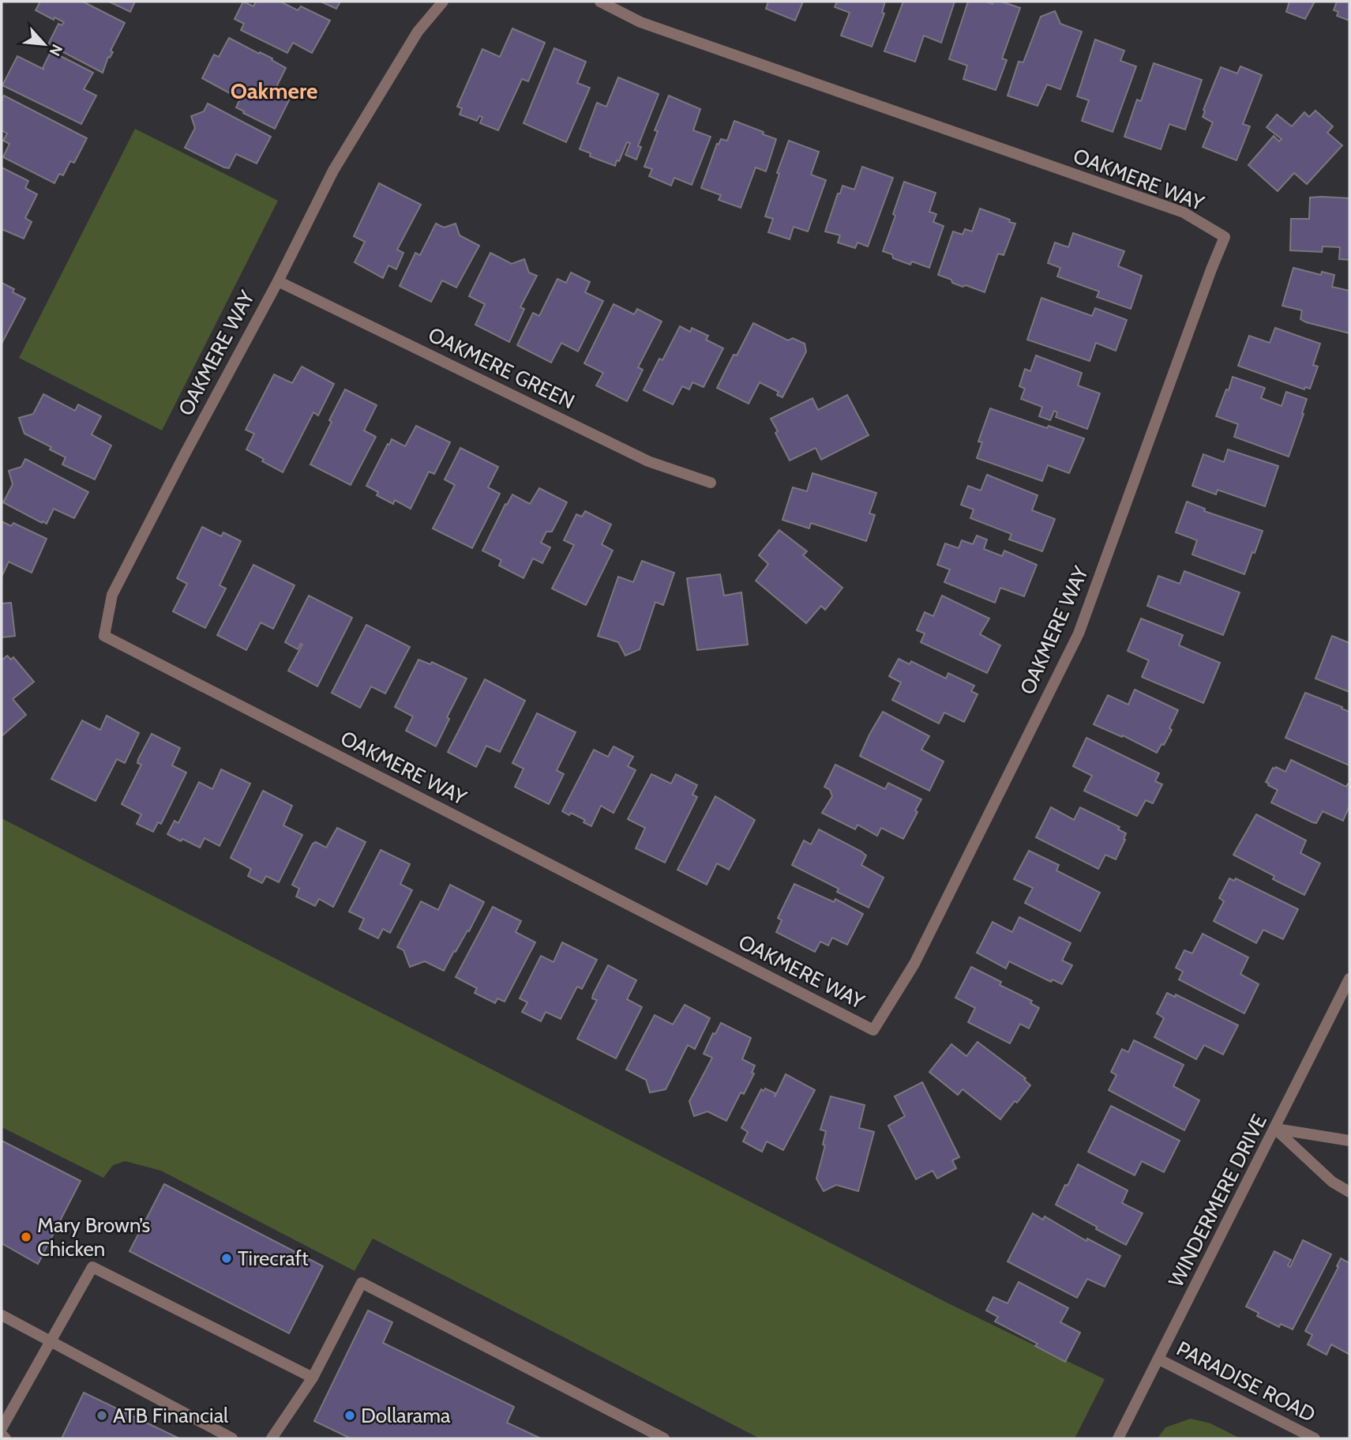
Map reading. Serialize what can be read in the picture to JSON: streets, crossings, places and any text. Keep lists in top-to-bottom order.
{
  "streets": {
    "street": [
      "OAKMERE WAY",
      "OAKMERE GREEN",
      "WINDERMERE DRIVE",
      "PARADISE ROAD"
    ]
  },
  "crossings": [
    ["OAKMERE WAY", "OAKMERE GREEN"],
    ["WINDERMERE DRIVE", "PARADISE ROAD"]
  ],
  "districts": ["Oakmere"],
  "places": [
    "Mary Brown’s Chicken",
    "Tirecraft",
    "ATB Financial",
    "Dollarama"
  ],
  "north": "bottom right"
}
